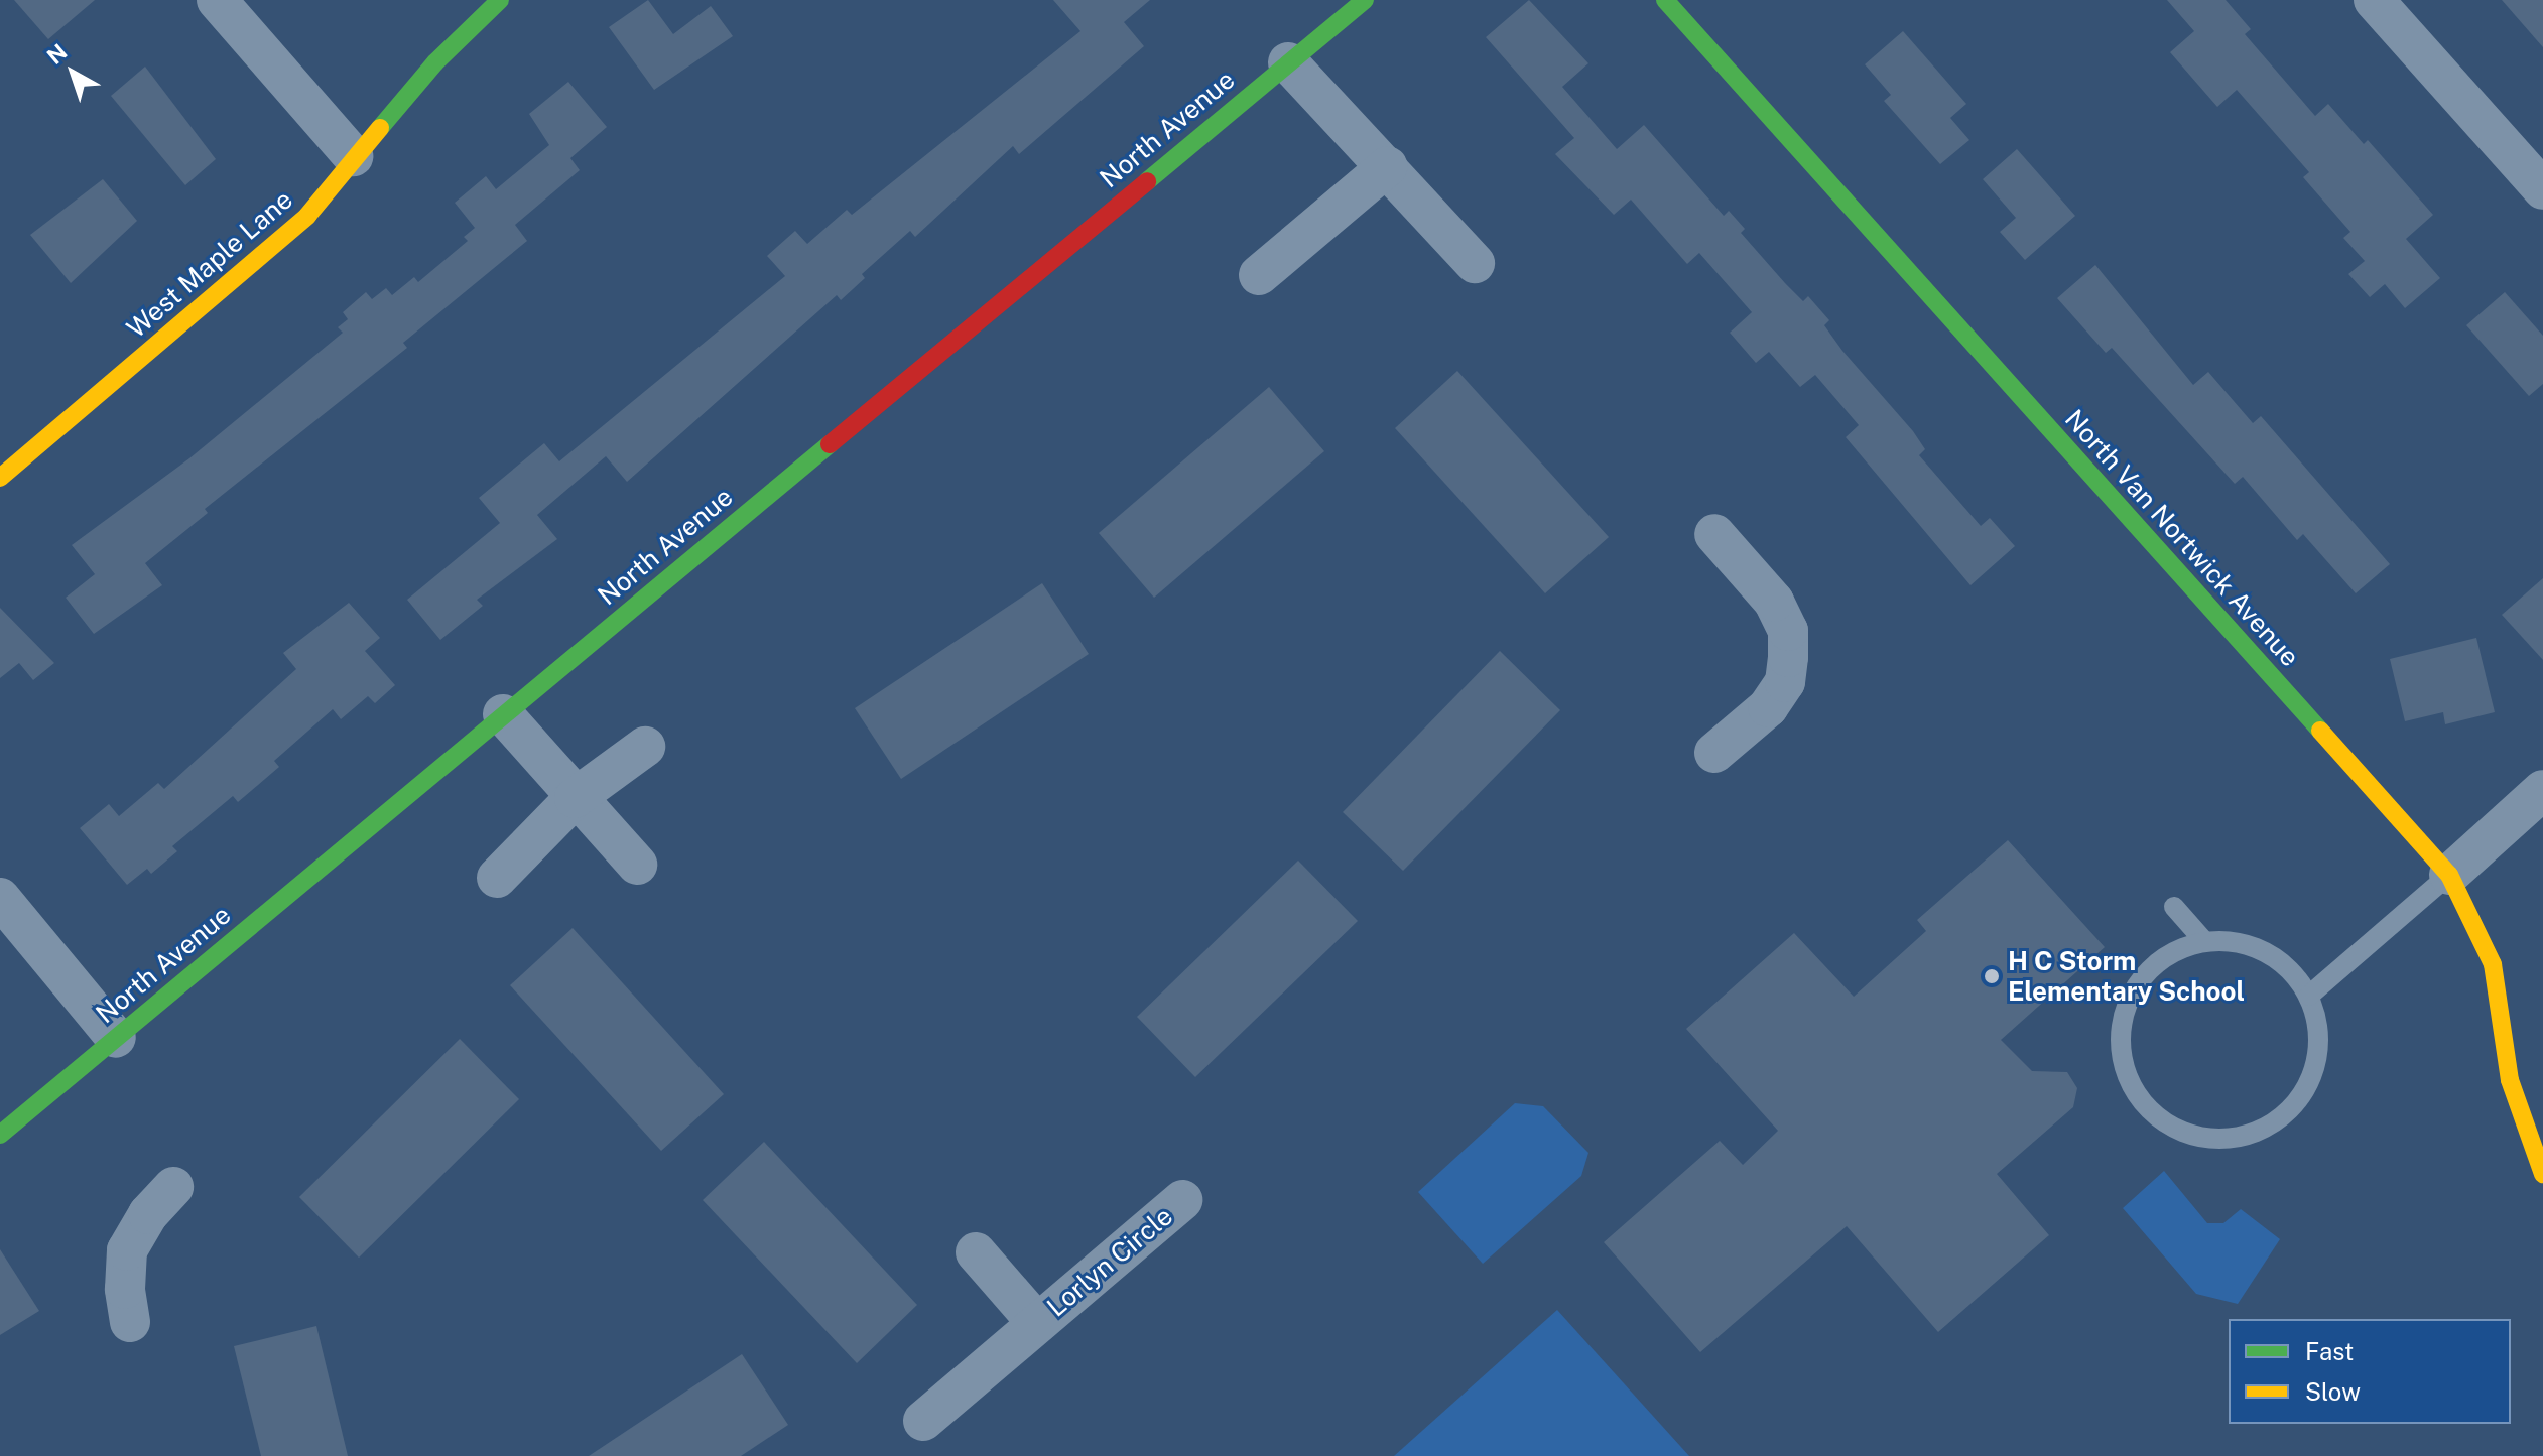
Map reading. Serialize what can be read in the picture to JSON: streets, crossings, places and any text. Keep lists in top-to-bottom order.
{
  "streets": {
    "street": [
      "North Avenue",
      "West Maple Lane",
      "North Van Nortwick Avenue",
      "Lorlyn Circle"
    ]
  },
  "places": ["H C Storm Elementary School"],
  "legend": ["Fast", "Slow"],
  "north": "top left"
}
